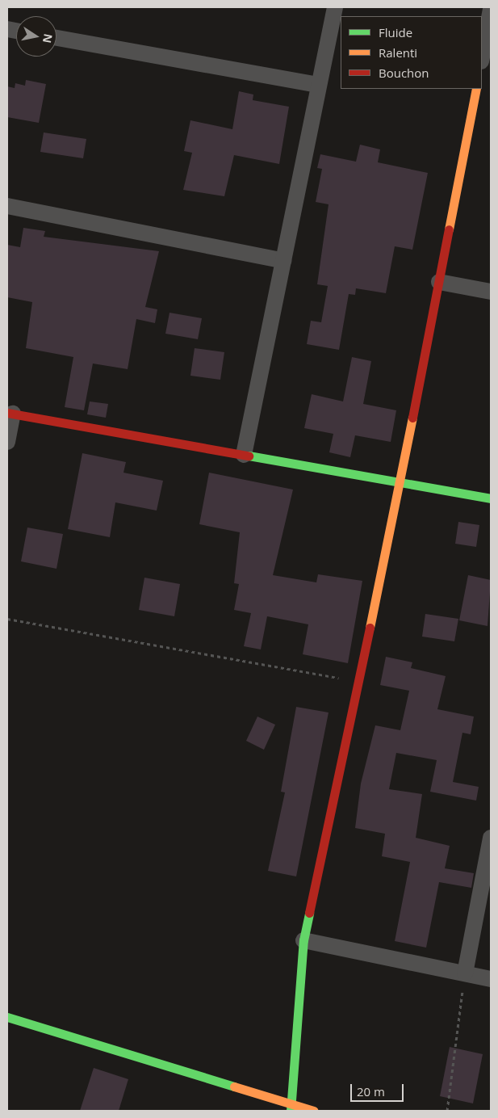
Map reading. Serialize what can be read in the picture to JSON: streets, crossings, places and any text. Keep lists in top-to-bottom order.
{
  "legend": ["Fluide", "Ralenti", "Bouchon"],
  "scale_bar": "20 m",
  "north": "right"
}
